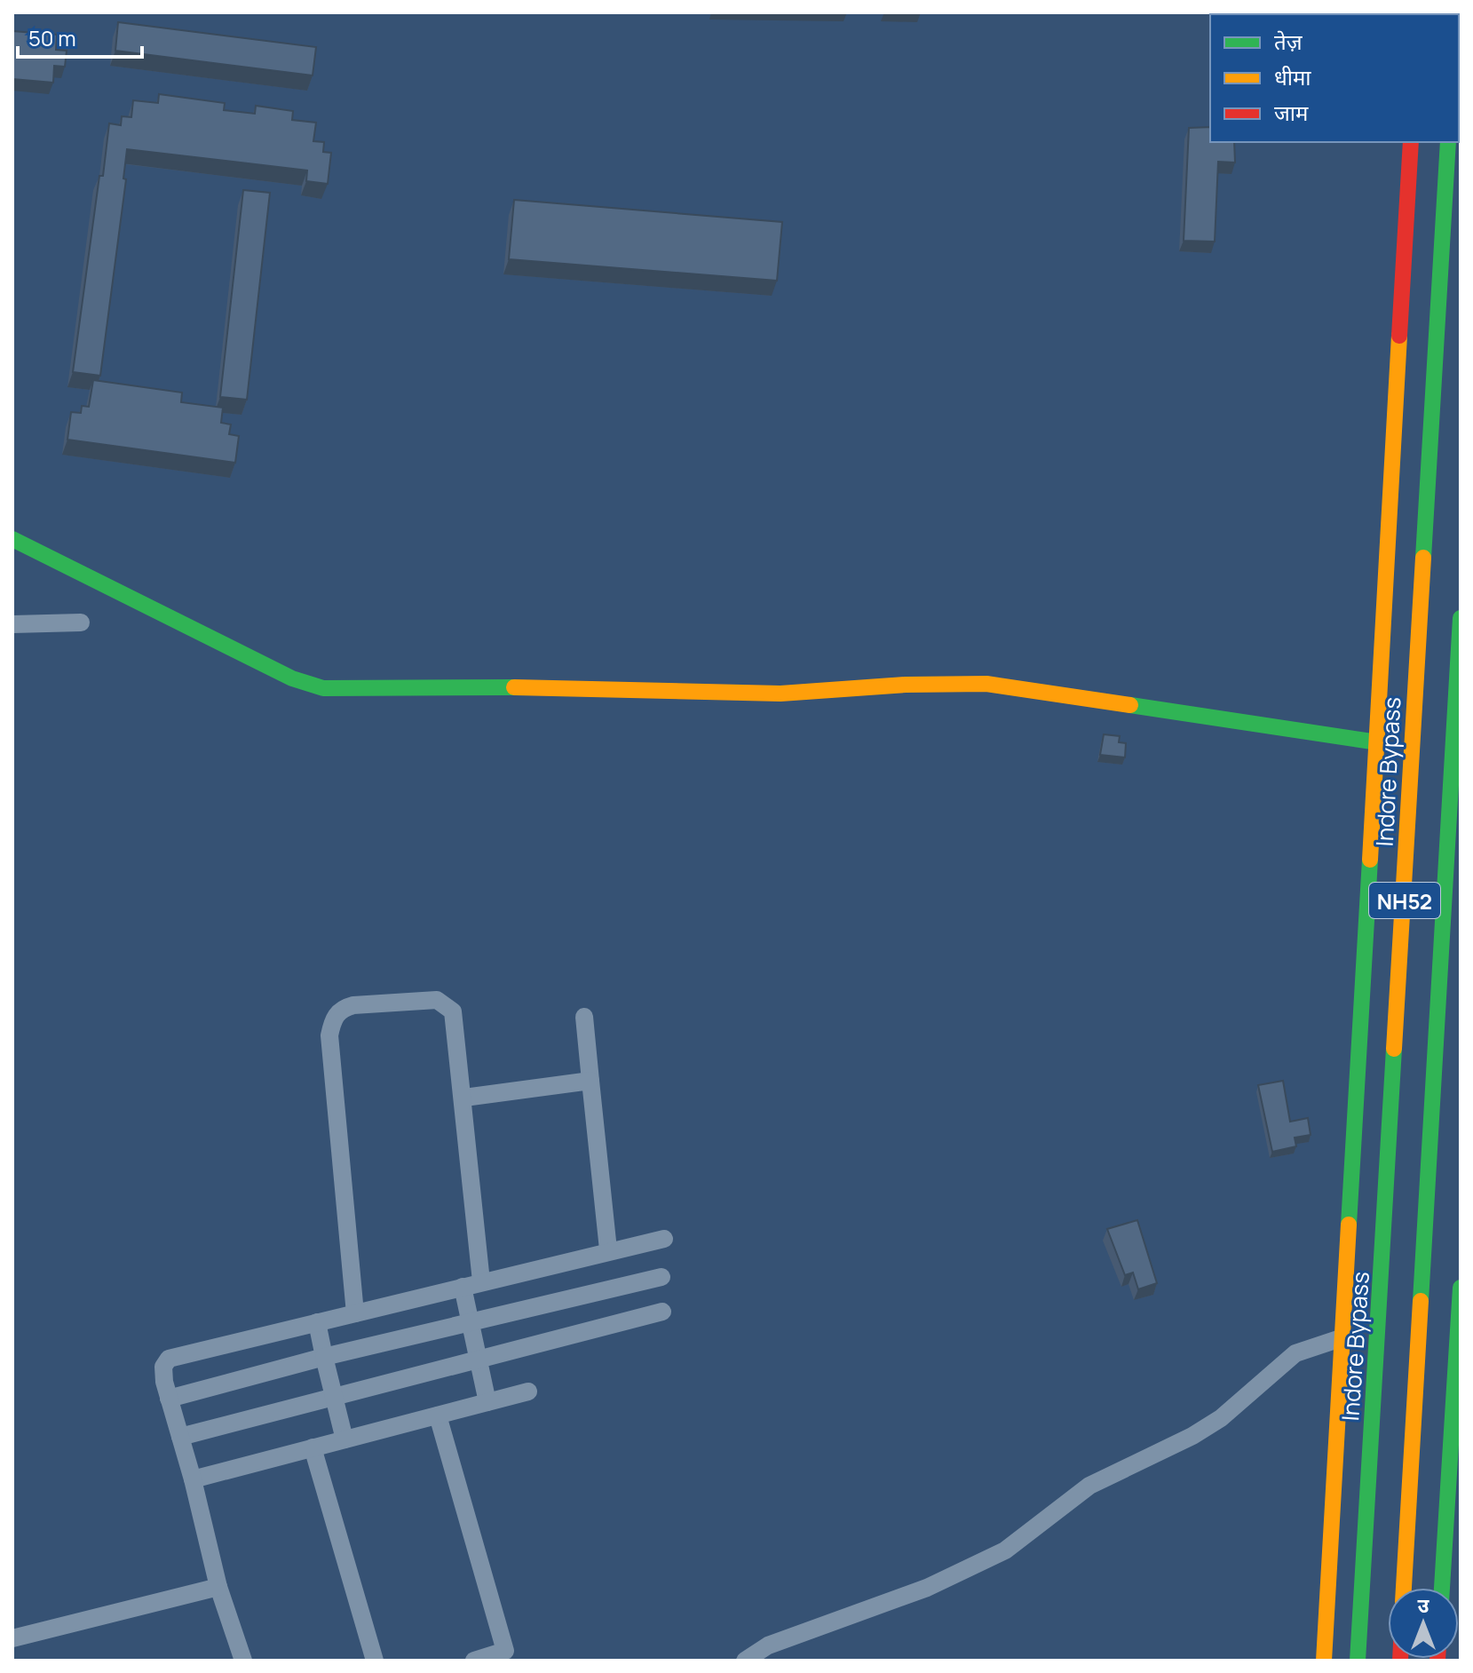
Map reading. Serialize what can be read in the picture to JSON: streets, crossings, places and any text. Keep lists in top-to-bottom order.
{
  "streets": {
    "main road": ["Indore Bypass", "NH52"]
  },
  "legend": ["तेज़", "धीमा", "जाम"],
  "scale_bar": "50 m",
  "north": "top"
}
